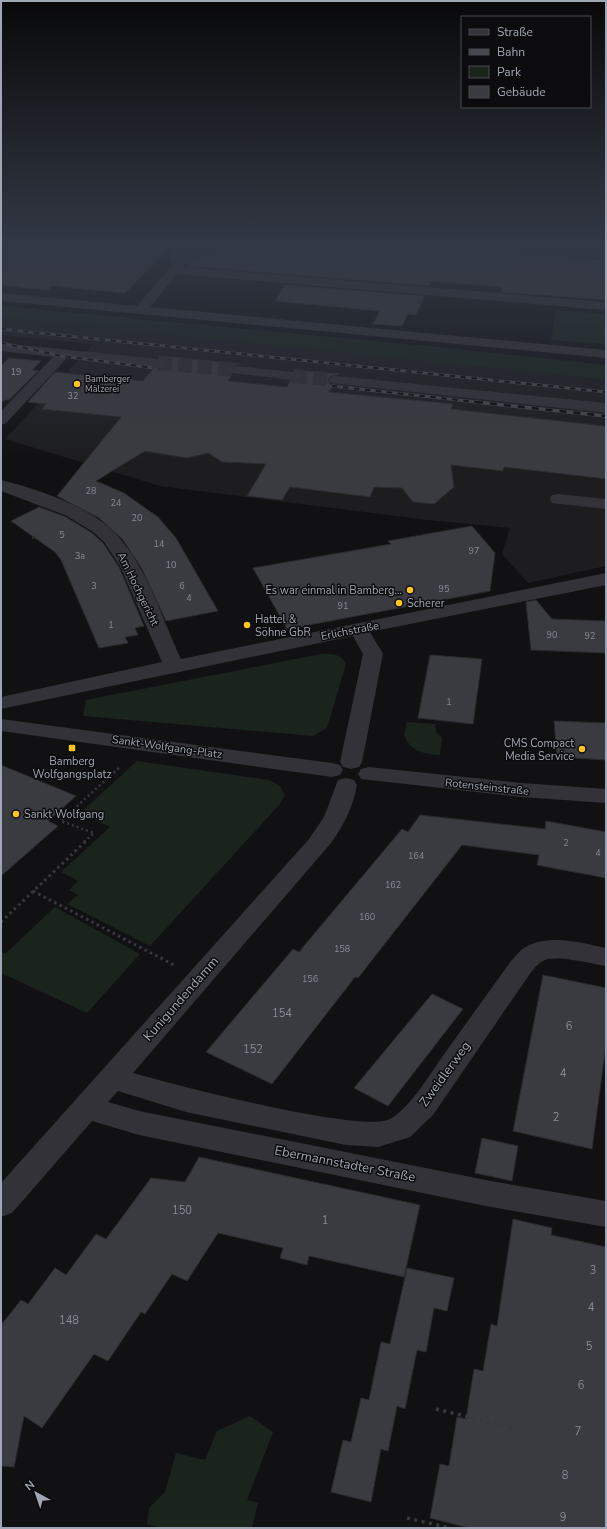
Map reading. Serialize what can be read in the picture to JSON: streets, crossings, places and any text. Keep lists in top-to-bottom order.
{
  "streets": {
    "street": [
      "Am Hochgericht",
      "Erlichstraße",
      "Sankt-Wolfgang-Platz",
      "Rotensteinstraße",
      "Kunigundendamm",
      "Zweidlerweg",
      "Ebermannstadter Straße"
    ]
  },
  "crossings": [
    ["Am Hochgericht", "Erlichstraße"],
    ["Sankt-Wolfgang-Platz", "Rotensteinstraße"],
    ["Sankt-Wolfgang-Platz", "Kunigundendamm"],
    ["Kunigundendamm", "Zweidlerweg"],
    ["Kunigundendamm", "Ebermannstadter Straße"]
  ],
  "places": {
    "other": [
      "Bamberger Mälzerei",
      "Es war einmal in Bamberg...",
      "Scherer",
      "Hattel & Söhne GbR",
      "CMS Compact Media Service",
      "Sankt Wolfgang"
    ],
    "transit": ["Bamberg Wolfgangsplatz"]
  },
  "house_numbers": [
    "19",
    "32",
    "28",
    "24",
    "20",
    "5",
    "14",
    "97",
    "3a",
    "10",
    "3",
    "6",
    "95",
    "4",
    "91",
    "1",
    "90",
    "92",
    "1",
    "2",
    "4",
    "164",
    "162",
    "160",
    "158",
    "156",
    "154",
    "6",
    "152",
    "4",
    "2",
    "150",
    "1",
    "3",
    "4",
    "148",
    "5",
    "6",
    "7",
    "8",
    "9"
  ],
  "legend": [
    "Straße",
    "Bahn",
    "Park",
    "Gebäude"
  ],
  "north": "top left"
}
